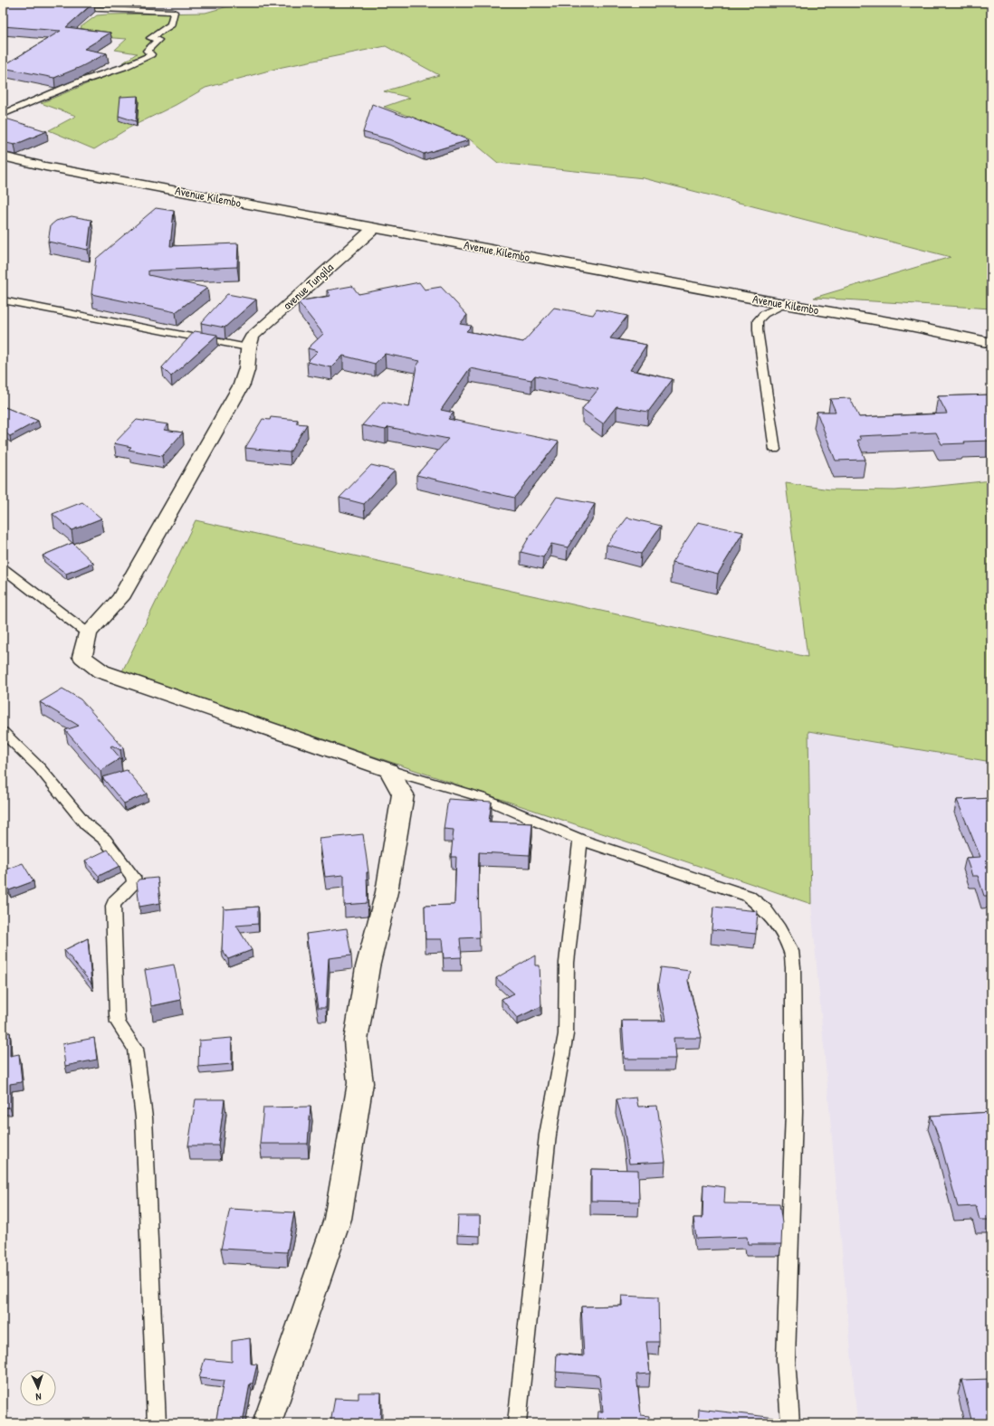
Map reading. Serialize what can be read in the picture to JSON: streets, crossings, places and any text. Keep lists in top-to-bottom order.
{
  "streets": {
    "street": ["Avenue Kilembo", "avenue Tungila"]
  },
  "crossings": [
    ["Avenue Kilembo", "avenue Tungila"]
  ],
  "north": "bottom"
}
